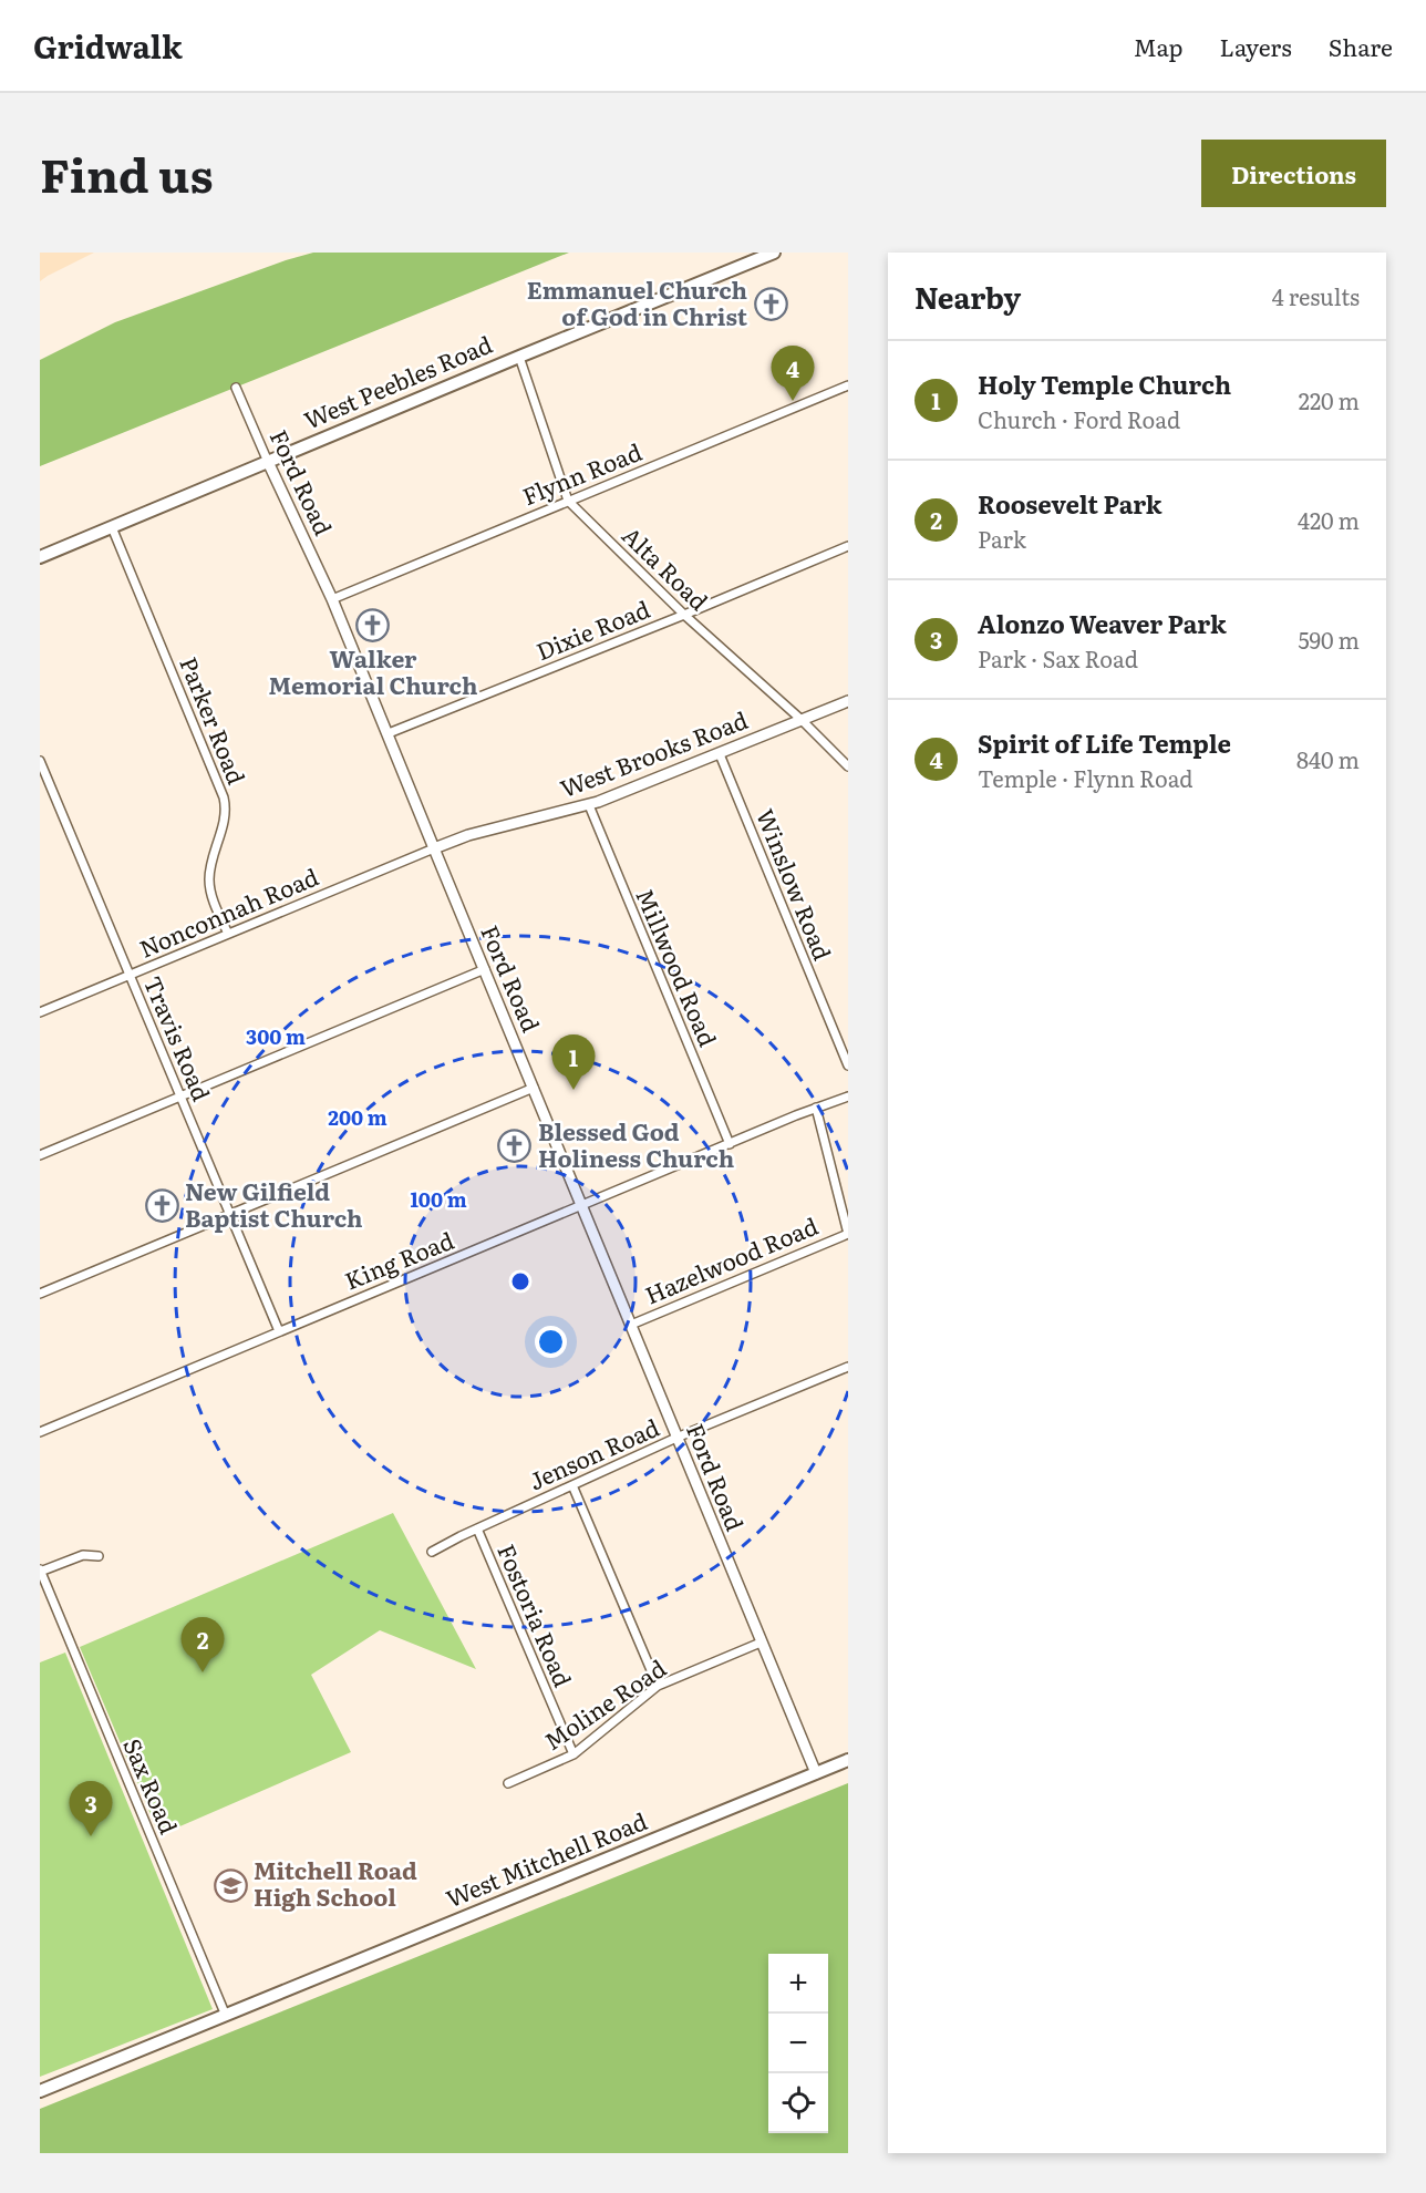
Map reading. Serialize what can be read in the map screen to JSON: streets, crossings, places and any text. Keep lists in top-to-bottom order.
{
  "streets": {
    "main road": ["West Peebles Road", "West Mitchell Road"],
    "street": [
      "Flynn Road",
      "Ford Road",
      "Alta Road",
      "Dixie Road",
      "Parker Road",
      "West Brooks Road",
      "Winslow Road",
      "Nonconnah Road",
      "Millwood Road",
      "Travis Road",
      "King Road",
      "Hazelwood Road",
      "Jenson Road",
      "Fostoria Road",
      "Moline Road",
      "Sax Road"
    ]
  },
  "crossings": [
    ["West Peebles Road", "Ford Road"],
    ["West Peebles Road", "Alta Road"],
    ["West Peebles Road", "Parker Road"],
    ["Flynn Road", "Ford Road"],
    ["Flynn Road", "Alta Road"],
    ["Ford Road", "Dixie Road"],
    ["Ford Road", "West Brooks Road"],
    ["Ford Road", "Nonconnah Road"],
    ["Ford Road", "King Road"],
    ["Ford Road", "Hazelwood Road"],
    ["Ford Road", "Jenson Road"],
    ["Ford Road", "Moline Road"],
    ["Ford Road", "West Mitchell Road"],
    ["Alta Road", "Dixie Road"],
    ["Alta Road", "West Brooks Road"],
    ["Parker Road", "Nonconnah Road"],
    ["West Brooks Road", "Winslow Road"],
    ["West Brooks Road", "Nonconnah Road"],
    ["West Brooks Road", "Millwood Road"],
    ["Nonconnah Road", "Travis Road"],
    ["Millwood Road", "King Road"],
    ["Travis Road", "King Road"],
    ["Jenson Road", "Fostoria Road"],
    ["Fostoria Road", "Moline Road"],
    ["Sax Road", "West Mitchell Road"]
  ],
  "places": {
    "church": [
      "Emmanuel Church of God in Christ",
      "Walker Memorial Church",
      "Blessed God Holiness Church",
      "New Gilfield Baptist Church"
    ],
    "school or university": ["Mitchell Road High School"]
  },
  "page": {
    "header": "Gridwalk",
    "nav": ["Map", "Layers", "Share"],
    "title": "Find us",
    "buttons": "Directions",
    "heading": ["Nearby", "4 results"],
    "list": [
      {
        "mark": "1",
        "name": "Holy Temple Church",
        "note": "Church · Ford Road",
        "value": "220 m"
      },
      {
        "mark": "2",
        "name": "Roosevelt Park",
        "note": "Park",
        "value": "420 m"
      },
      {
        "mark": "3",
        "name": "Alonzo Weaver Park",
        "note": "Park · Sax Road",
        "value": "590 m"
      },
      {
        "mark": "4",
        "name": "Spirit of Life Temple",
        "note": "Temple · Flynn Road",
        "value": "840 m"
      }
    ],
    "pins": [
      "4",
      "1",
      "2",
      "3"
    ],
    "map_buttons": ["+", "−"]
  },
  "rings": ["300 m", "200 m", "100 m"]
}
